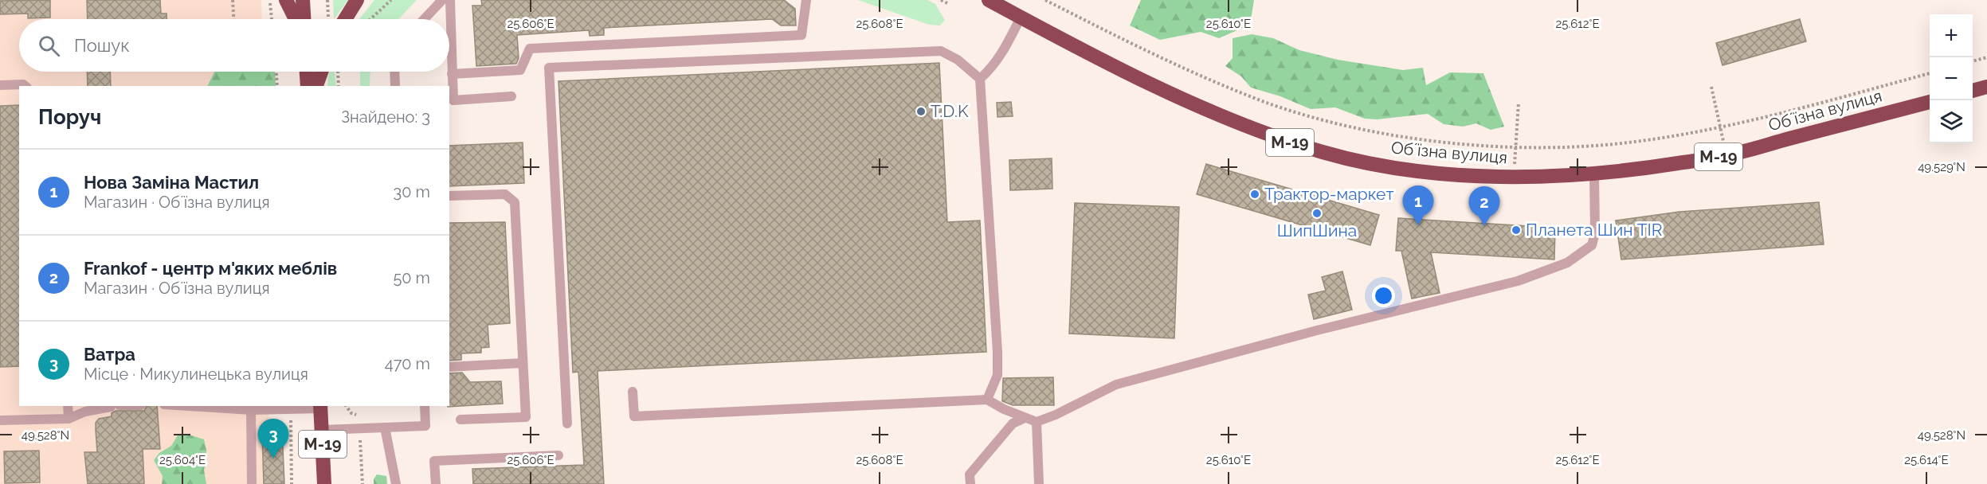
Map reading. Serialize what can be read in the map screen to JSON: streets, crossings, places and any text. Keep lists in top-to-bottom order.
{
  "streets": {
    "highway": ["Обʼїзна вулиця", "М-19"]
  },
  "places": [
    "T.D.K",
    "Трактор-маркет",
    "ШипШина",
    "Планета Шин TIR"
  ],
  "page": {
    "map_buttons": ["+", "−"],
    "search": "Пошук",
    "heading": ["Поруч", "Знайдено: 3"],
    "list": [
      {
        "mark": "1",
        "name": "Нова Заміна Мастил",
        "note": "Магазин · Обʼїзна вулиця",
        "value": "30 m"
      },
      {
        "mark": "2",
        "name": "Frankof - центр м'яких меблів",
        "note": "Магазин · Обʼїзна вулиця",
        "value": "50 m"
      },
      {
        "mark": "3",
        "name": "Ватра",
        "note": "Місце · Микулинецька вулиця",
        "value": "470 m"
      }
    ],
    "pins": ["1", "2", "3"]
  },
  "coordinates": [
    "25.606°E",
    "25.608°E",
    "25.610°E",
    "25.612°E",
    "49.529°N",
    "49.528°N",
    "25.604°E",
    "25.614°E"
  ]
}
